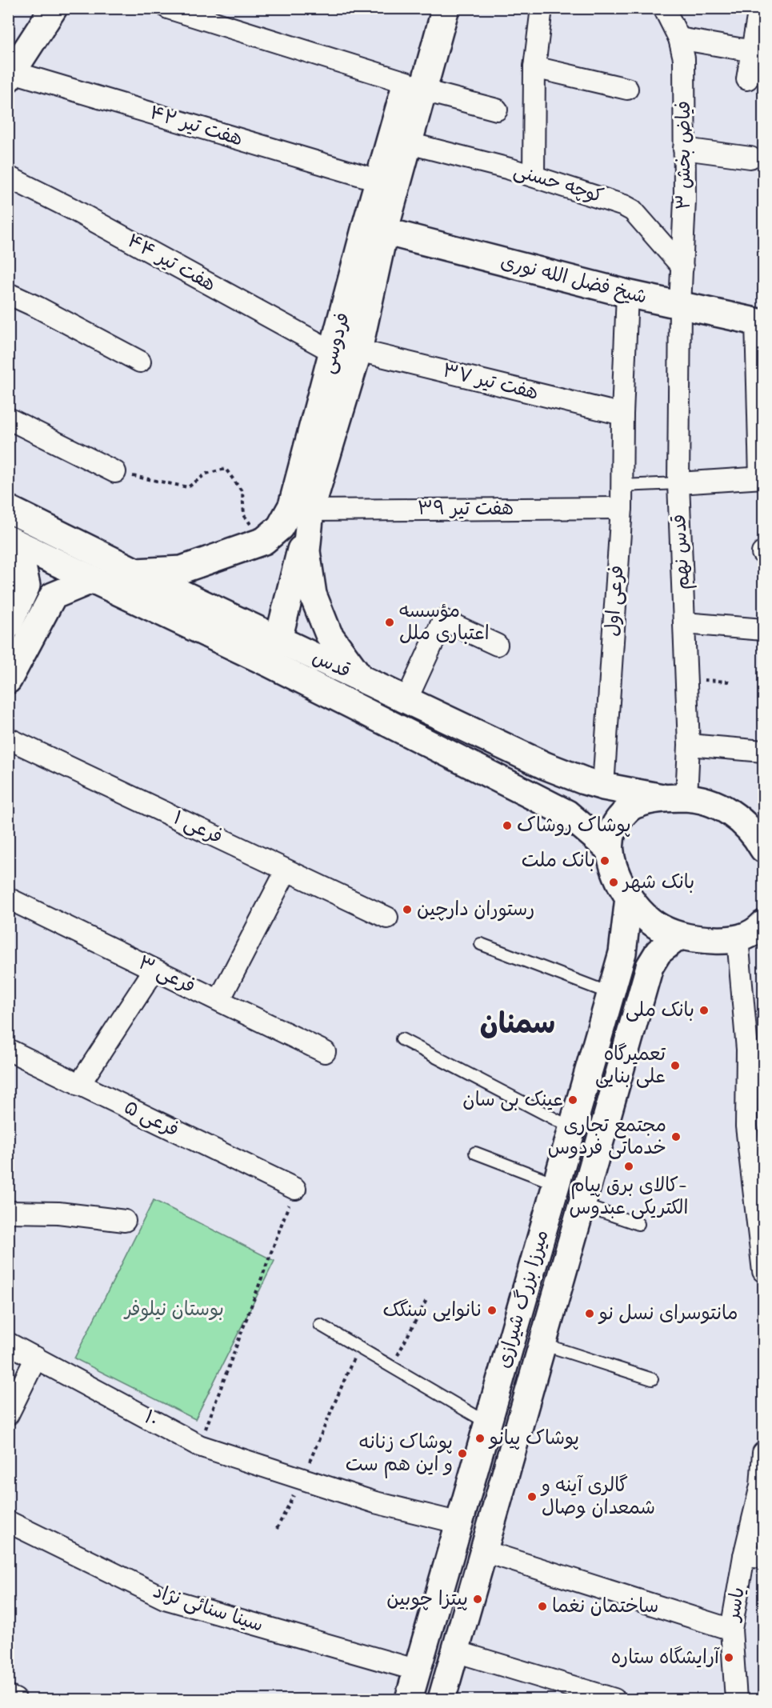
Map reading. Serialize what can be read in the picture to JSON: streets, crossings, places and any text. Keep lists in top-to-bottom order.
{
  "streets": {
    "main road": [
      "شیخ فضل الله نوری",
      "فردوسی",
      "قدس",
      "میرزا بزرگ شیرازی"
    ],
    "street": [
      "هفت تیر ۴۲",
      "فیاض بخش ۳",
      "کوچه حسنی",
      "هفت تیر ۴۴",
      "هفت تیر ۳۷",
      "هفت تیر ۳۹",
      "قدس نهم",
      "فرعی اول",
      "فرعی ۱",
      "فرعی ۳",
      "فرعی ۵",
      "۱۰",
      "یاسر",
      "سینا سنائی نژاد"
    ]
  },
  "crossings": [
    ["هفت تیر ۴۲", "فردوسی"],
    ["فیاض بخش ۳", "کوچه حسنی"],
    ["فیاض بخش ۳", "شیخ فضل الله نوری"],
    ["فیاض بخش ۳", "قدس نهم"],
    ["کوچه حسنی", "فردوسی"],
    ["هفت تیر ۴۴", "فردوسی"],
    ["هفت تیر ۴۴", "هفت تیر ۳۷"],
    ["شیخ فضل الله نوری", "فردوسی"],
    ["شیخ فضل الله نوری", "قدس نهم"],
    ["شیخ فضل الله نوری", "فرعی اول"],
    ["فردوسی", "هفت تیر ۳۷"],
    ["فردوسی", "هفت تیر ۳۹"],
    ["فردوسی", "قدس"],
    ["هفت تیر ۳۷", "فرعی اول"],
    ["هفت تیر ۳۹", "فرعی اول"],
    ["قدس نهم", "قدس"],
    ["فرعی اول", "قدس"],
    ["میرزا بزرگ شیرازی", "۱۰"],
    ["میرزا بزرگ شیرازی", "سینا سنائی نژاد"]
  ],
  "districts": ["سمنان"],
  "parks": ["بوستان نیلوفر"],
  "places": [
    "مؤسسه اعتباری ملل",
    "پوشاک روشاک",
    "بانک ملت",
    "بانک شهر",
    "رستوران دارچین",
    "بانک ملی",
    "تعمیرگاه علی بنایی",
    "عینک بی سان",
    "مجتمع تجاری خدماتی فردوس",
    "کالای برق پیام- الکتریکی عبدوس",
    "نانوایی سنگک",
    "مانتوسرای نسل نو",
    "پوشاک پیانو",
    "پوشاک زنانه و این هم ست",
    "گالری آینه و شمعدان وصال",
    "پیتزا چوبین",
    "ساختمان نغما",
    "آرایشگاه ستاره"
  ]
}
